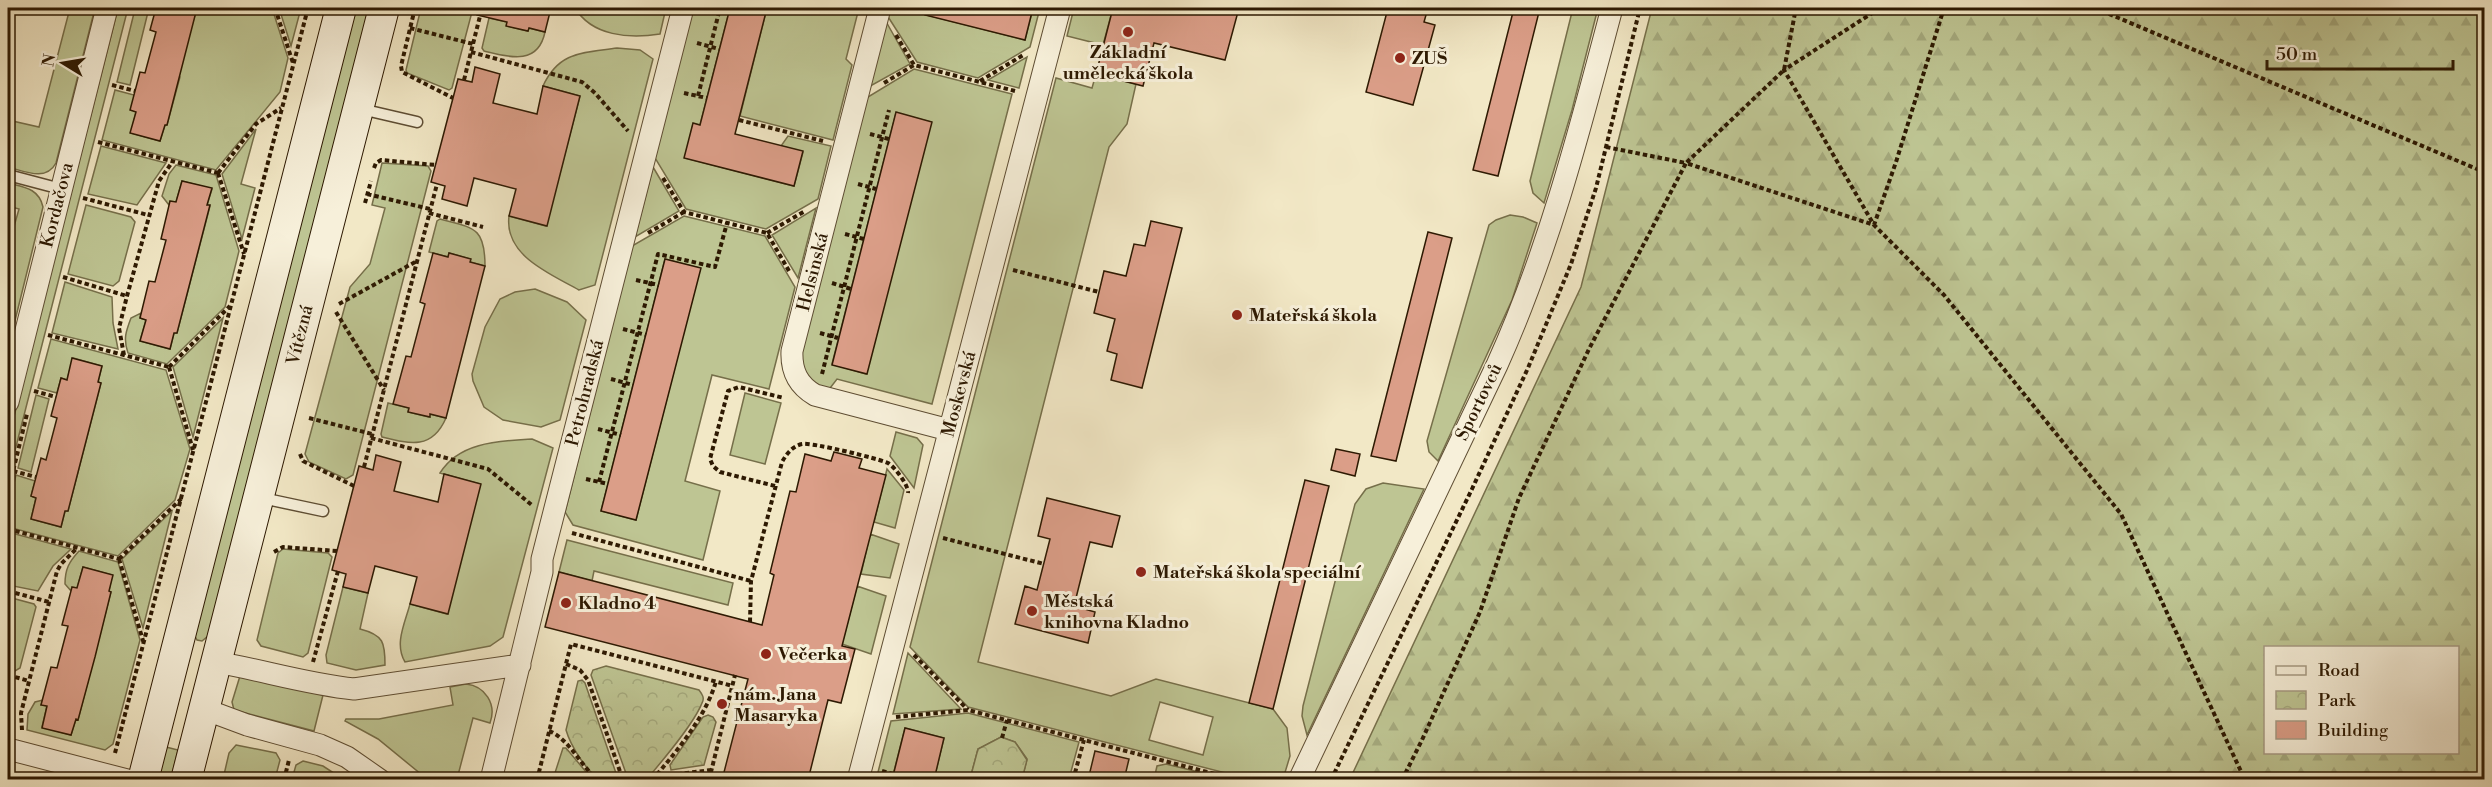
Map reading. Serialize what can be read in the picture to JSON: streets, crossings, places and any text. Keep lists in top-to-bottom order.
{
  "streets": {
    "main road": ["Vítězná"],
    "street": [
      "Kordačova",
      "Helsinská",
      "Petrohradská",
      "Moskevská",
      "Sportovců"
    ]
  },
  "places": [
    "Základní umělecká škola",
    "ZUŠ",
    "Mateřská škola",
    "Mateřská škola speciální",
    "Kladno 4",
    "Městská knihovna Kladno",
    "Večerka",
    "nám. Jana Masaryka"
  ],
  "legend": ["Road", "Park", "Building"],
  "scale_bar": "50 m",
  "north": "left"
}
